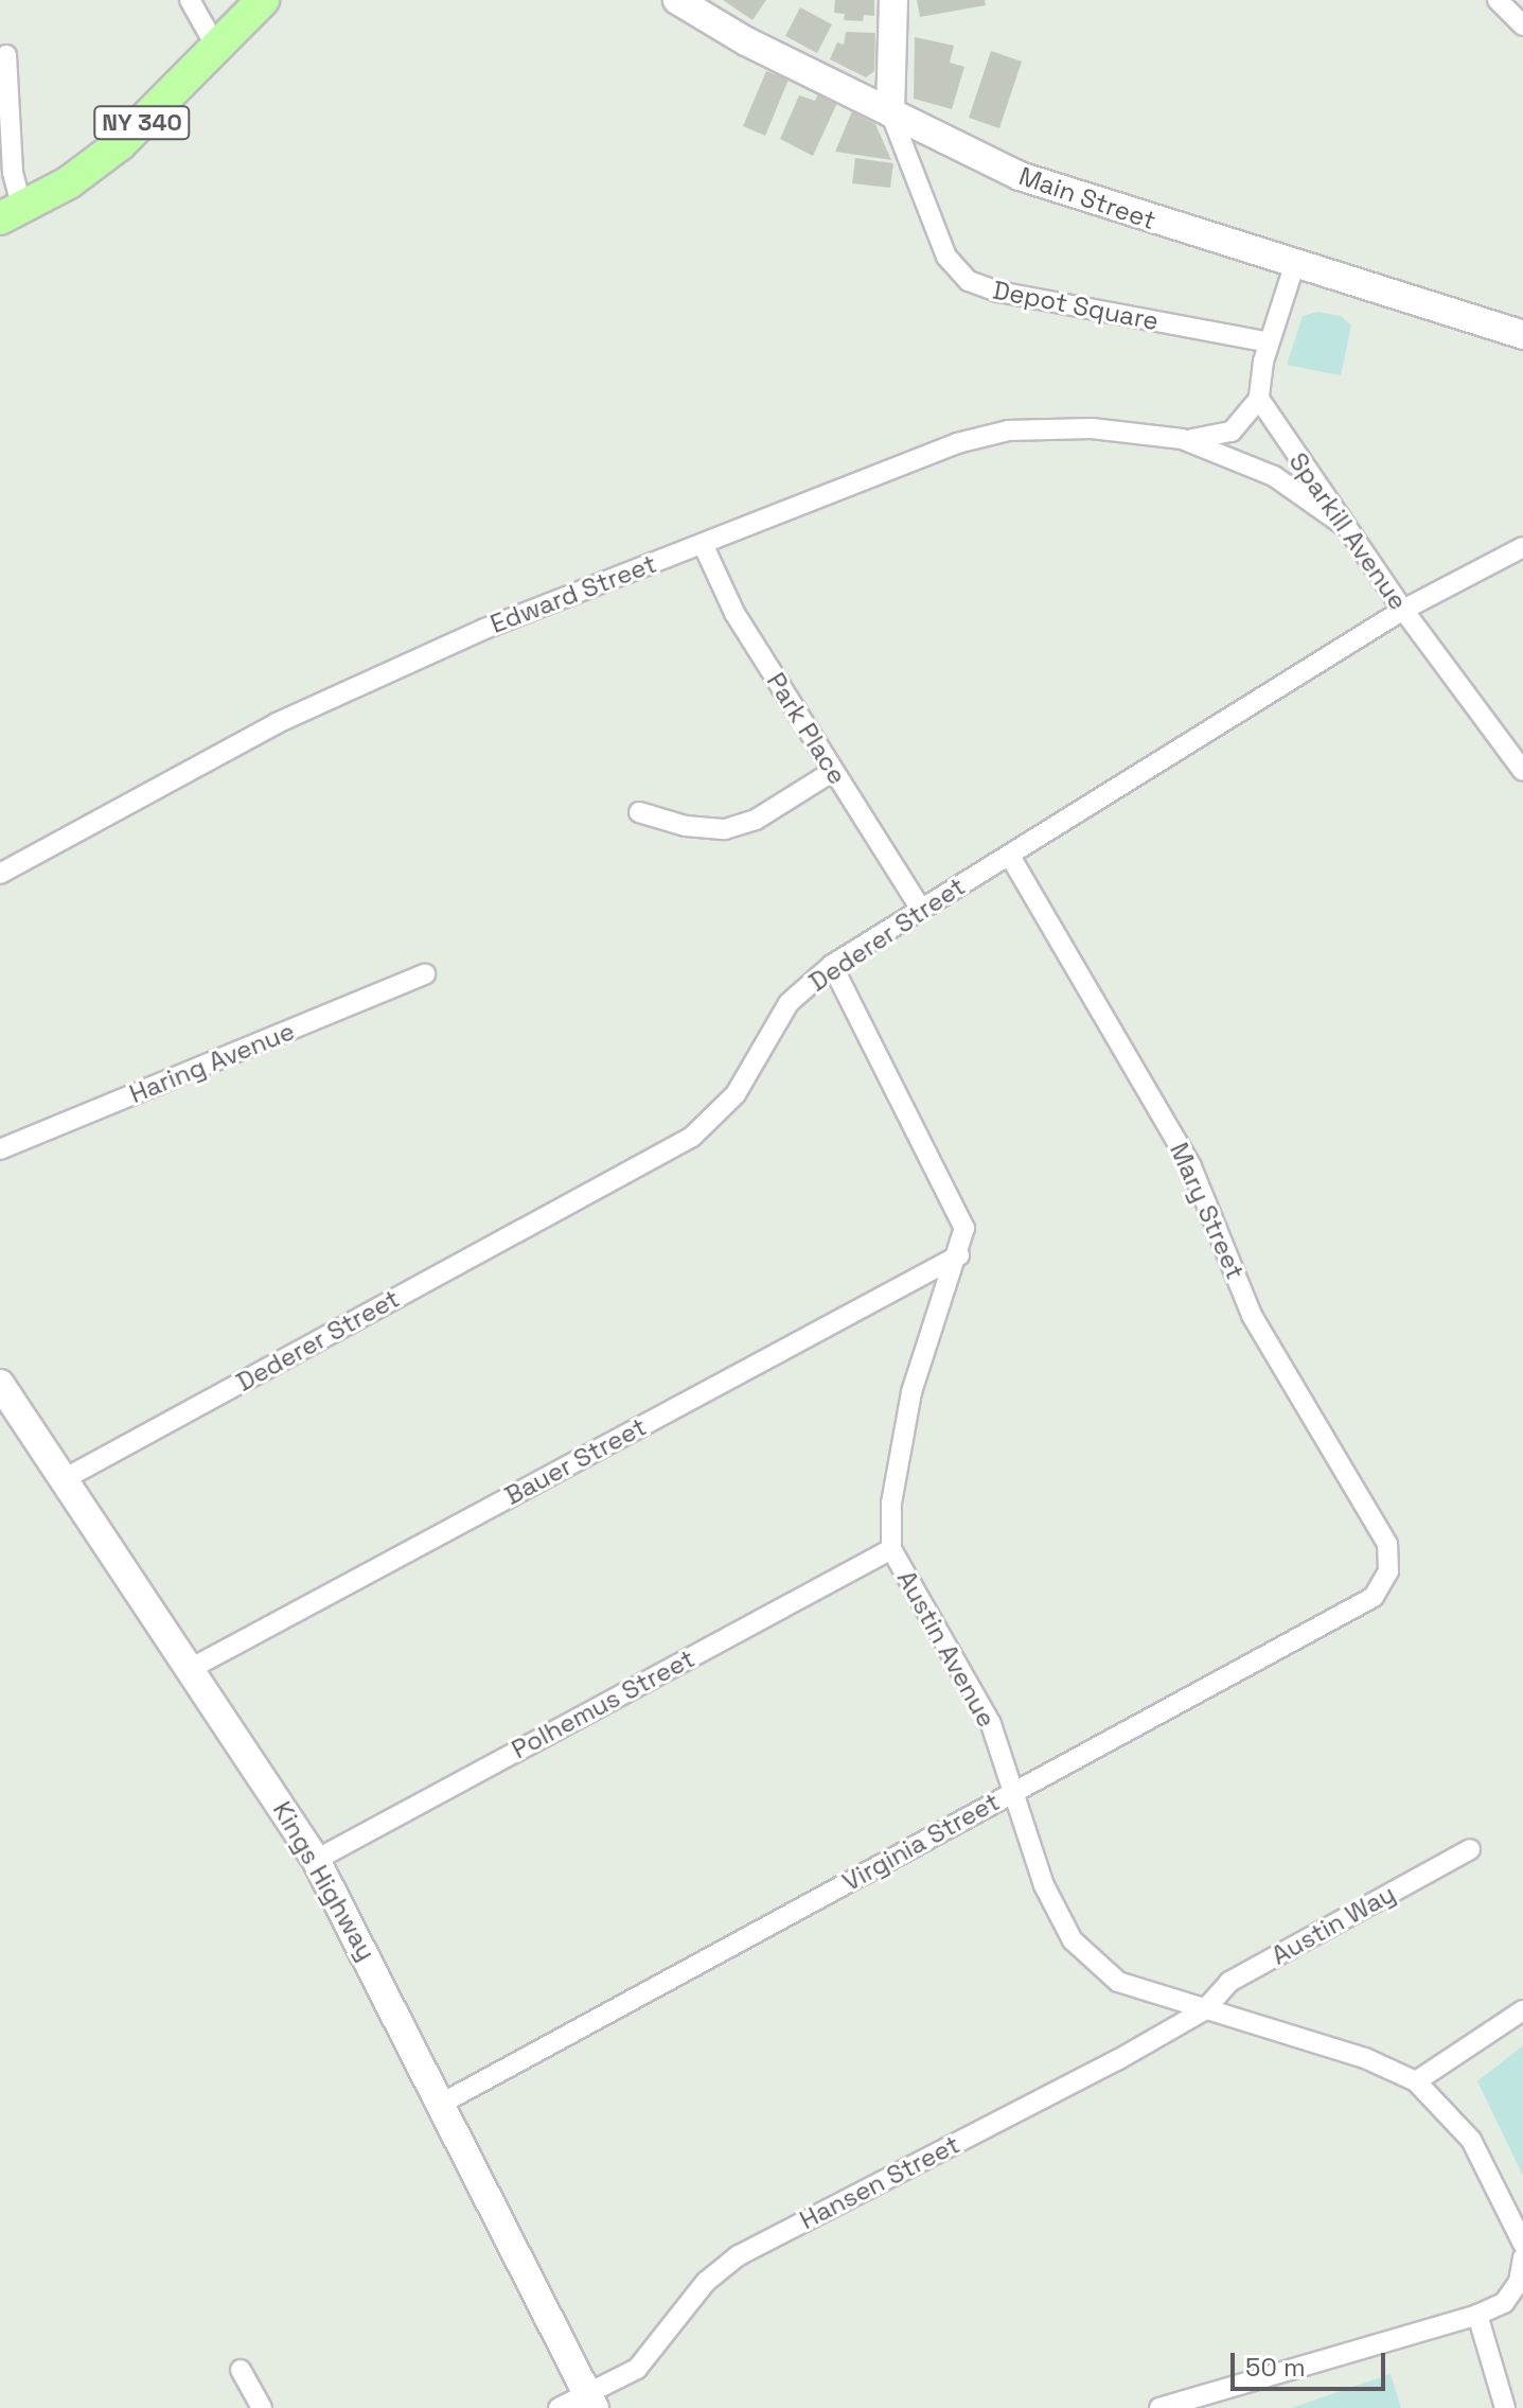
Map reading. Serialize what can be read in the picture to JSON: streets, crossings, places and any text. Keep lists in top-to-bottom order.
{
  "streets": {
    "main road": ["NY 340"],
    "street": [
      "Main Street",
      "Depot Square",
      "Sparkill Avenue",
      "Edward Street",
      "Park Place",
      "Dederer Street",
      "Haring Avenue",
      "Mary Street",
      "Bauer Street",
      "Austin Avenue",
      "Polhemus Street",
      "Virginia Street",
      "Kings Highway",
      "Austin Way",
      "Hansen Street"
    ]
  },
  "crossings": [
    ["Main Street", "Depot Square"],
    ["Sparkill Avenue", "Dederer Street"],
    ["Edward Street", "Park Place"],
    ["Park Place", "Dederer Street"],
    ["Dederer Street", "Mary Street"],
    ["Dederer Street", "Austin Avenue"],
    ["Dederer Street", "Kings Highway"],
    ["Mary Street", "Virginia Street"],
    ["Bauer Street", "Austin Avenue"],
    ["Bauer Street", "Kings Highway"],
    ["Austin Avenue", "Polhemus Street"],
    ["Austin Avenue", "Virginia Street"],
    ["Austin Avenue", "Austin Way"],
    ["Austin Avenue", "Hansen Street"],
    ["Polhemus Street", "Kings Highway"],
    ["Virginia Street", "Kings Highway"],
    ["Kings Highway", "Hansen Street"],
    ["Austin Way", "Hansen Street"]
  ],
  "scale_bar": "50 m"
}
